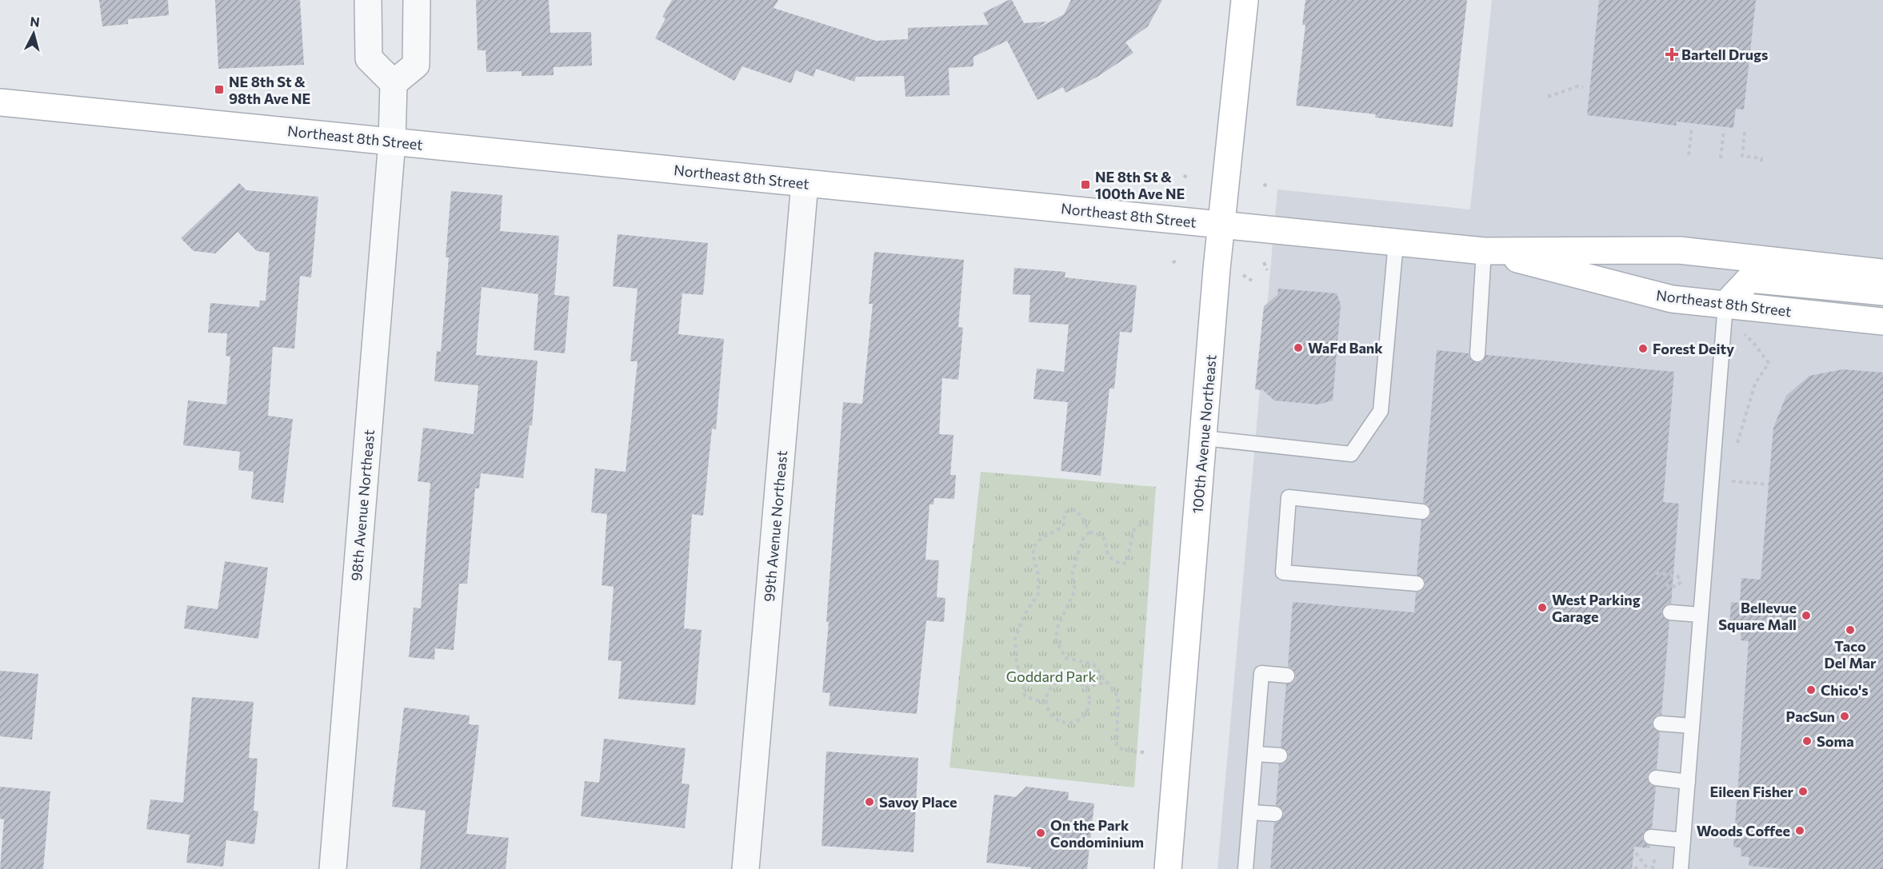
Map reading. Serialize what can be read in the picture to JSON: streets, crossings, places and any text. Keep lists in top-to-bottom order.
{
  "streets": {
    "main road": ["Northeast 8th Street", "100th Avenue Northeast"],
    "street": ["98th Avenue Northeast", "99th Avenue Northeast"]
  },
  "crossings": [
    ["Northeast 8th Street", "100th Avenue Northeast"],
    ["Northeast 8th Street", "98th Avenue Northeast"],
    ["Northeast 8th Street", "99th Avenue Northeast"]
  ],
  "parks": ["Goddard Park"],
  "places": {
    "health": ["Bartell Drugs"],
    "transit": ["NE 8th St & 98th Ave NE", "NE 8th St & 100th Ave NE"],
    "other": [
      "WaFd Bank",
      "Forest Deity",
      "West Parking Garage",
      "Bellevue Square Mall",
      "Taco Del Mar",
      "Chico's",
      "PacSun",
      "Soma",
      "Eileen Fisher",
      "Savoy Place",
      "Woods Coffee",
      "On the Park Condominium"
    ]
  },
  "north": "top"
}
